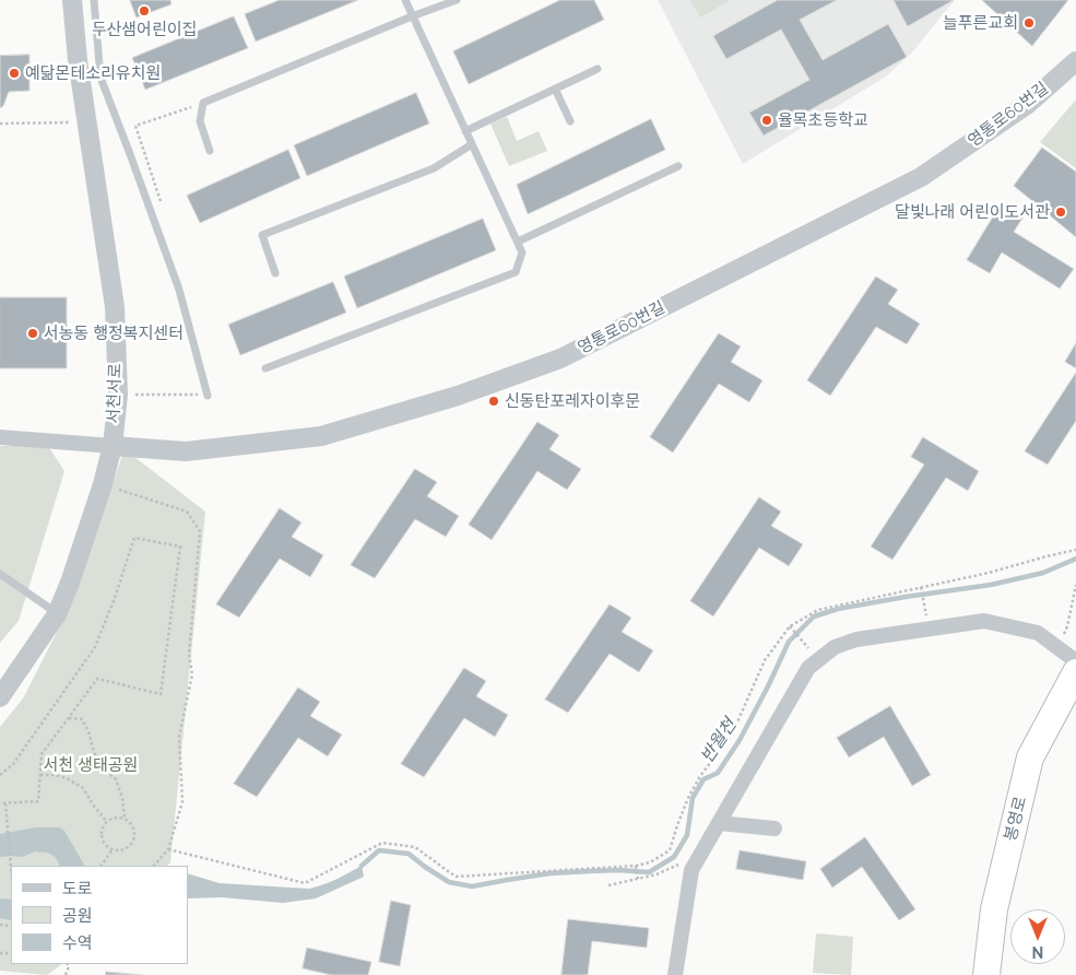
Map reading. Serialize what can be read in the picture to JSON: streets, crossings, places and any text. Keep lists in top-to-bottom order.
{
  "streets": {
    "highway": ["봉영로"],
    "street": ["영통로60번길", "서천서로"]
  },
  "crossings": [
    ["영통로60번길", "서천서로"]
  ],
  "water": ["반월천"],
  "parks": ["서천 생태공원"],
  "places": [
    "두산샘어린이집",
    "늘푸른교회",
    "예닮몬테소리유치원",
    "율목초등학교",
    "달빛나래 어린이도서관",
    "서농동 행정복지센터",
    "신동탄포레자이후문"
  ],
  "legend": ["도로", "공원", "수역"],
  "north": "bottom"
}
